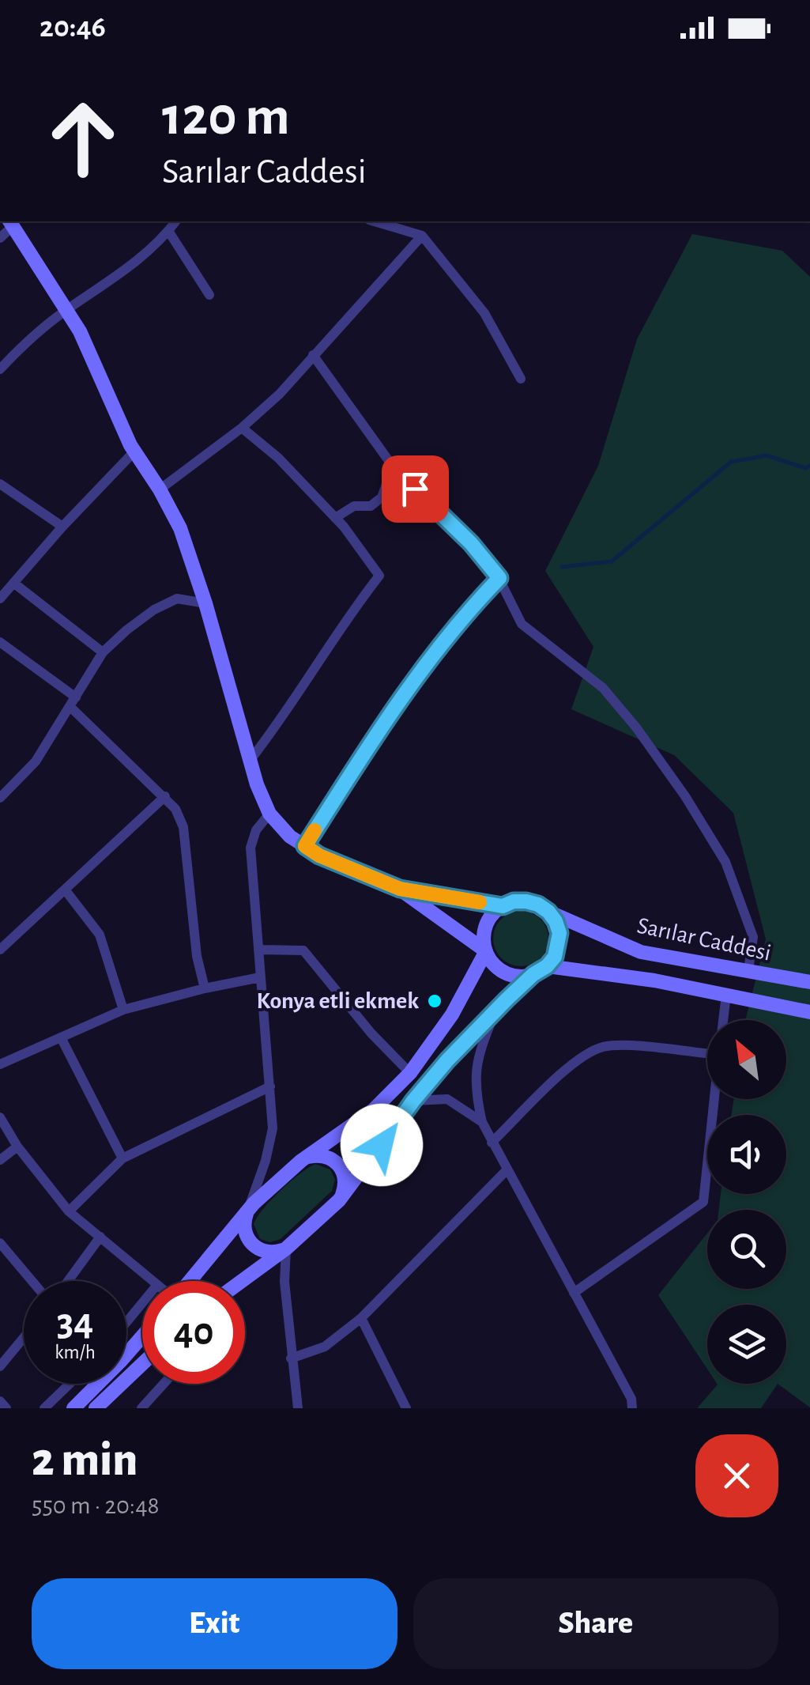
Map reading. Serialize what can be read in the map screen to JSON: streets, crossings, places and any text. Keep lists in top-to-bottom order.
{
  "streets": {
    "street": ["Sarılar Caddesi"]
  },
  "places": ["Konya etli ekmek"],
  "north": "top left",
  "page": {
    "status": "20:46",
    "turn": ["120 m", "Sarılar Caddesi"],
    "speed": "34 km/h",
    "limit": "40",
    "heading": ["2 min", "550 m · 20:48"],
    "buttons": ["Exit", "Share"]
  }
}
